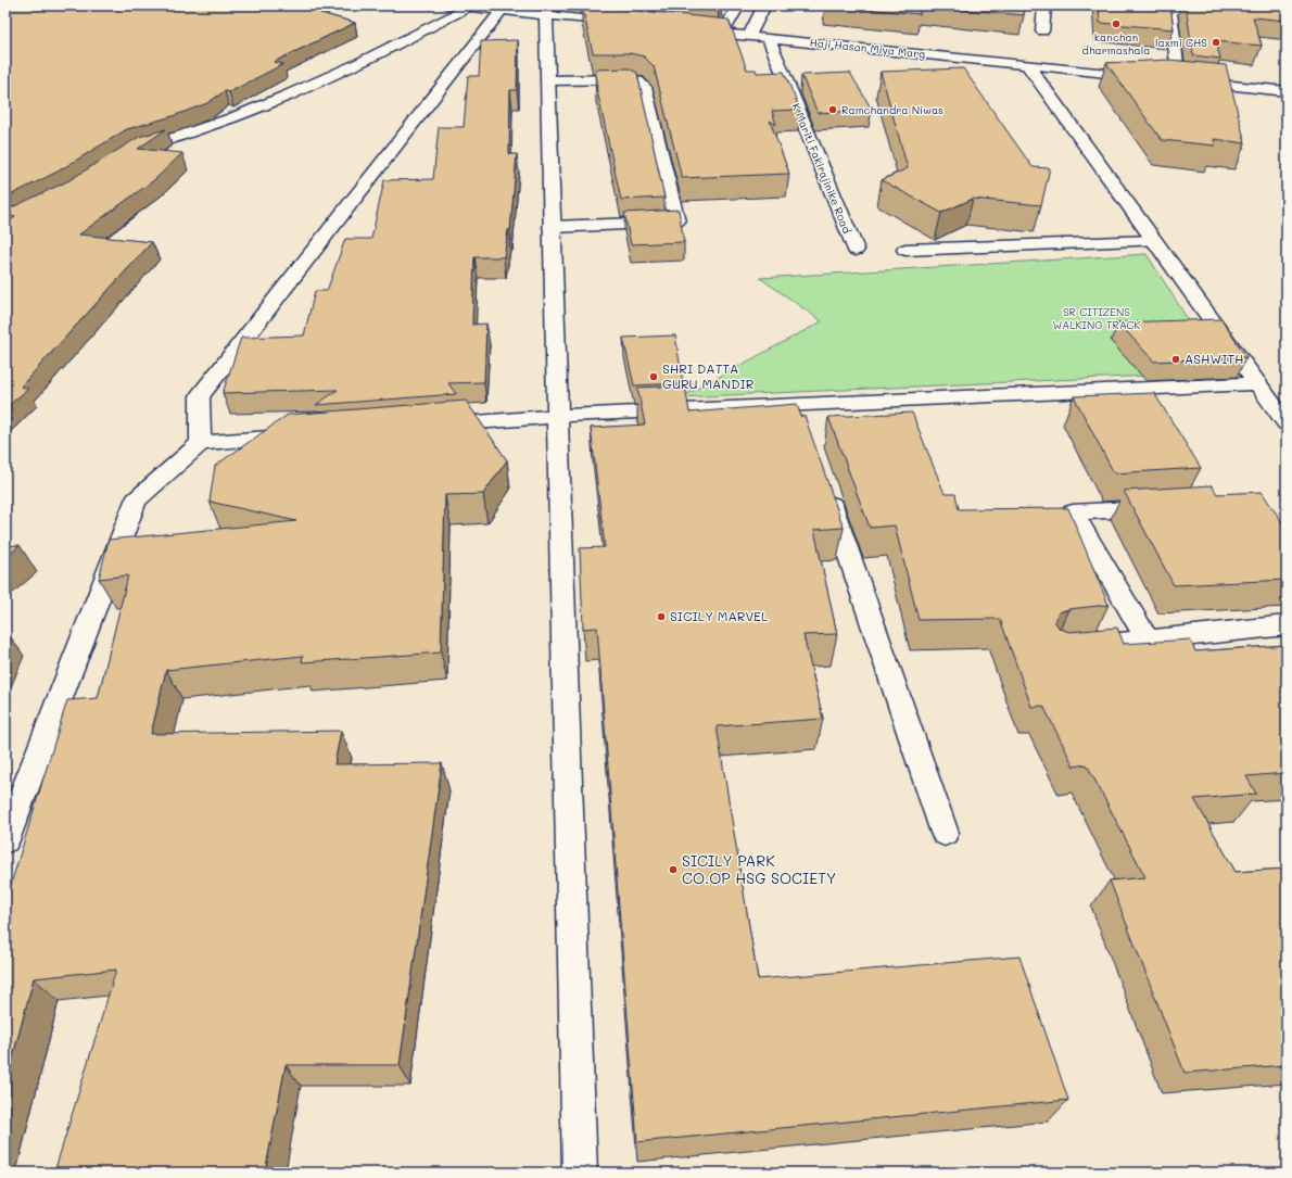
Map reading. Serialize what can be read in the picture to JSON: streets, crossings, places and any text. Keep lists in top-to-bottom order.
{
  "streets": {
    "street": ["Haji Hasan Miya Marg", "K Mariti Fakirajinike Road"]
  },
  "crossings": [
    ["Haji Hasan Miya Marg", "K Mariti Fakirajinike Road"]
  ],
  "parks": ["SR CITIZENS WALKING TRACK"],
  "places": [
    "kanchan dharmashala",
    "laxmi CHS",
    "Ramchandra Niwas",
    "ASHWITH",
    "SHRI DATTA GURU MANDIR",
    "SICILY MARVEL",
    "SICILY PARK CO.OP HSG SOCIETY"
  ]
}
